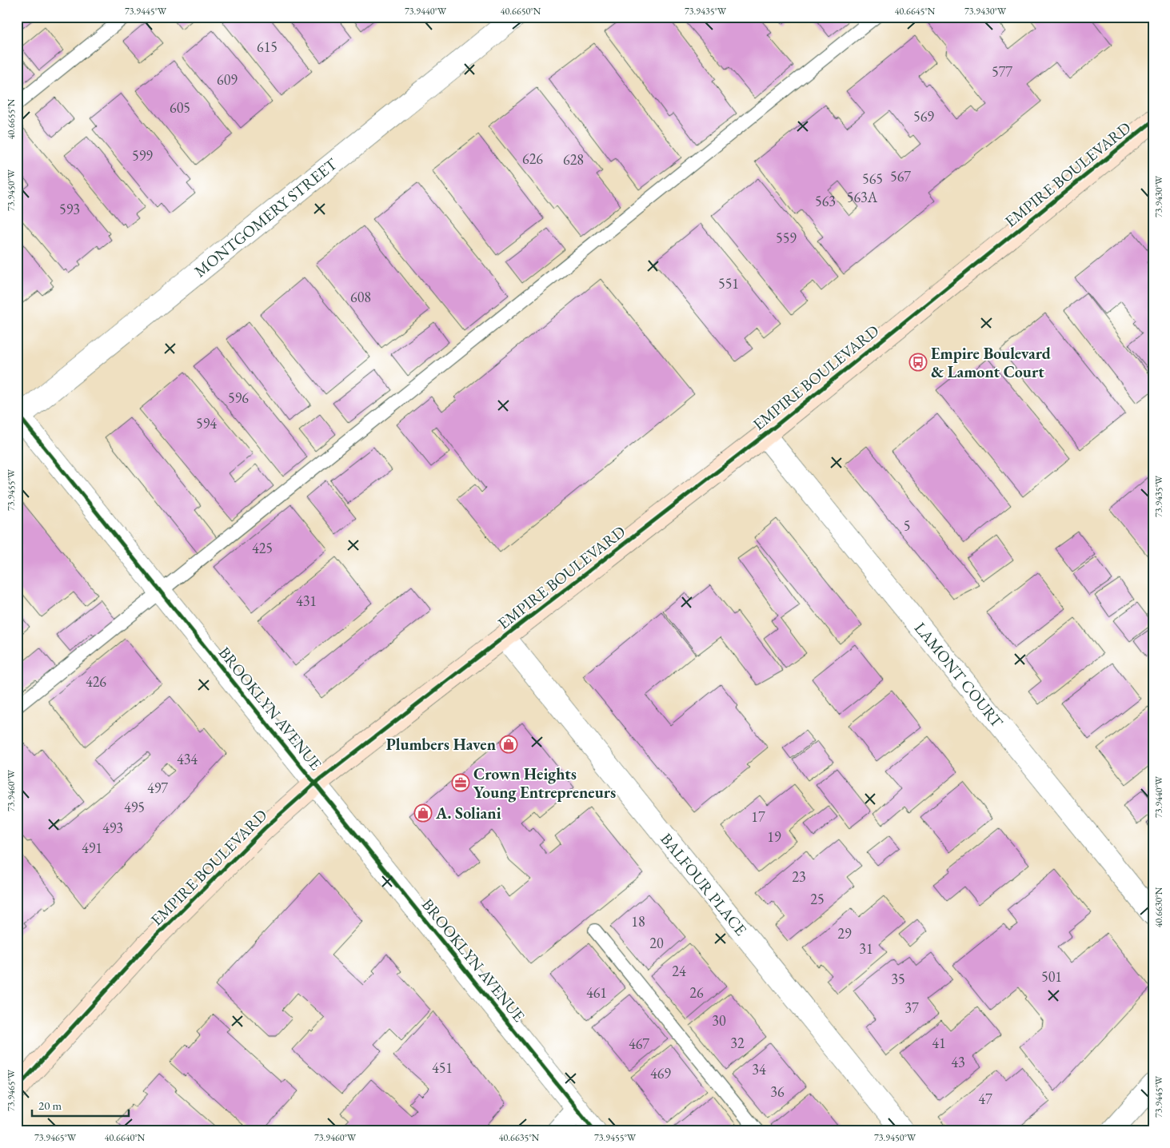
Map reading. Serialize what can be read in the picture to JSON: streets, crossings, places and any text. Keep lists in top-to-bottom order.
{
  "streets": {
    "main road": ["EMPIRE BOULEVARD"],
    "street": [
      "MONTGOMERY STREET",
      "LAMONT COURT",
      "BROOKLYN AVENUE",
      "BALFOUR PLACE"
    ]
  },
  "crossings": [
    ["EMPIRE BOULEVARD", "LAMONT COURT"],
    ["EMPIRE BOULEVARD", "BROOKLYN AVENUE"],
    ["EMPIRE BOULEVARD", "BALFOUR PLACE"],
    ["MONTGOMERY STREET", "BROOKLYN AVENUE"]
  ],
  "places": {
    "bus stop": ["Empire Boulevard & Lamont Court"],
    "shop": ["Plumbers Haven", "A. Soliani"],
    "office": ["Crown Heights Young Entrepreneurs"]
  },
  "house_numbers": [
    "615",
    "577",
    "609",
    "605",
    "569",
    "599",
    "626",
    "628",
    "567",
    "565",
    "563A",
    "563",
    "593",
    "559",
    "551",
    "608",
    "596",
    "594",
    "5",
    "425",
    "431",
    "426",
    "434",
    "497",
    "495",
    "17",
    "493",
    "19",
    "491",
    "23",
    "25",
    "18",
    "29",
    "20",
    "31",
    "24",
    "501",
    "35",
    "461",
    "26",
    "37",
    "30",
    "32",
    "41",
    "467",
    "43",
    "451",
    "34",
    "469",
    "36",
    "47"
  ],
  "scale_bar": "20 m",
  "coordinates": [
    "73.9445°W",
    "73.9440°W",
    "40.6650°N",
    "73.9435°W",
    "40.6645°N",
    "73.9430°W",
    "40.6655°N",
    "73.9450°W",
    "73.9455°W",
    "73.9460°W",
    "40.6630°N",
    "73.9465°W",
    "40.6640°N",
    "40.6635°N"
  ]
}
